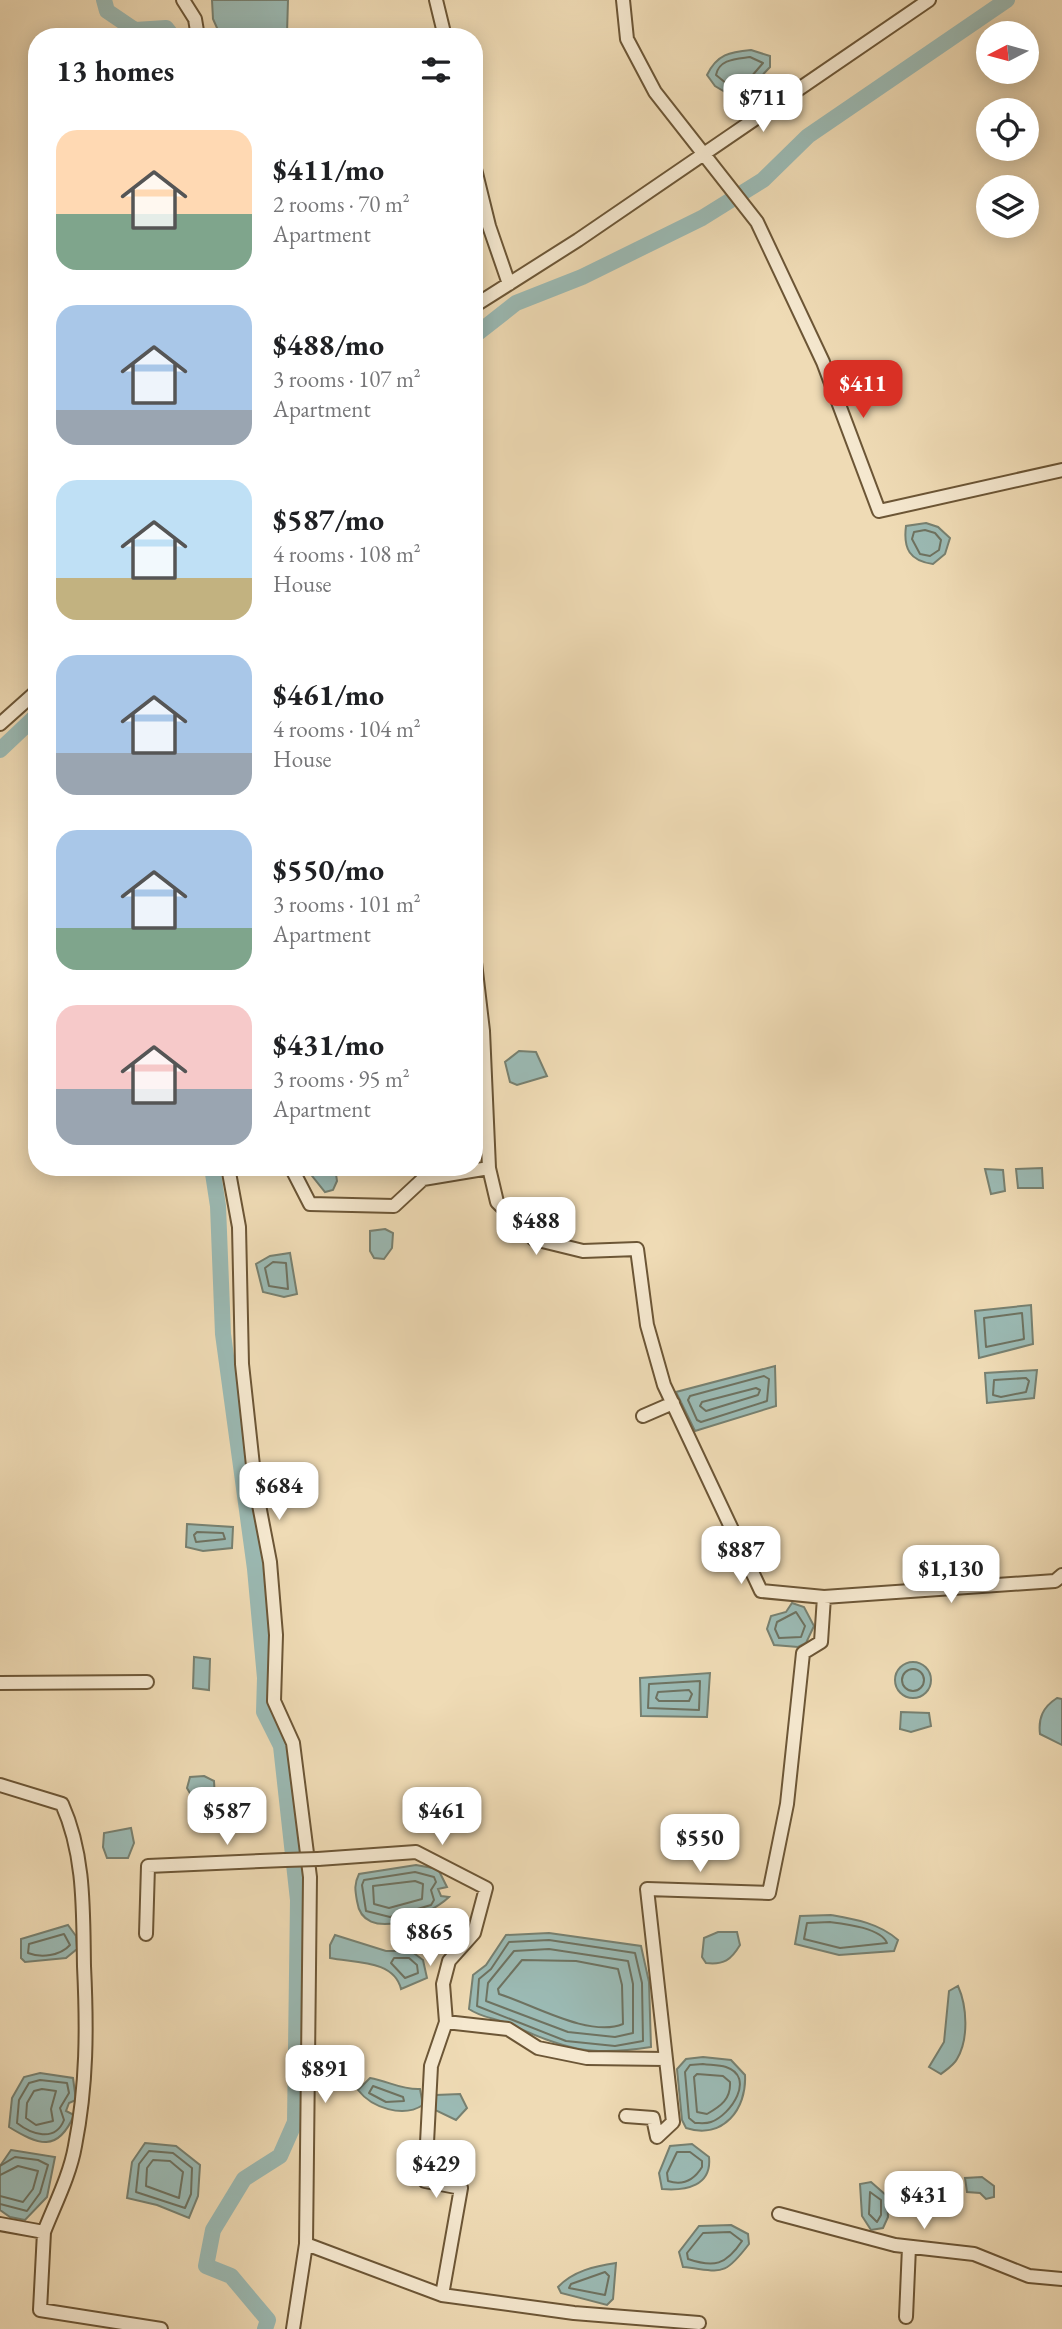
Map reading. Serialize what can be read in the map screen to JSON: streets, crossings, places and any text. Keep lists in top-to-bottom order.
{
  "north": "left",
  "page": {
    "heading": "13 homes",
    "price": [
      "$711",
      "$411",
      "$488",
      "$684",
      "$887",
      "$1,130",
      "$587",
      "$461",
      "$550",
      "$865",
      "$891",
      "$429",
      "$431"
    ],
    "list": [
      {
        "name": "$411/mo",
        "note": "2 rooms · 70 m² · Apartment"
      },
      {
        "name": "$488/mo",
        "note": "3 rooms · 107 m² · Apartment"
      },
      {
        "name": "$587/mo",
        "note": "4 rooms · 108 m² · House"
      },
      {
        "name": "$461/mo",
        "note": "4 rooms · 104 m² · House"
      },
      {
        "name": "$550/mo",
        "note": "3 rooms · 101 m² · Apartment"
      },
      {
        "name": "$431/mo",
        "note": "3 rooms · 95 m² · Apartment"
      }
    ]
  }
}
